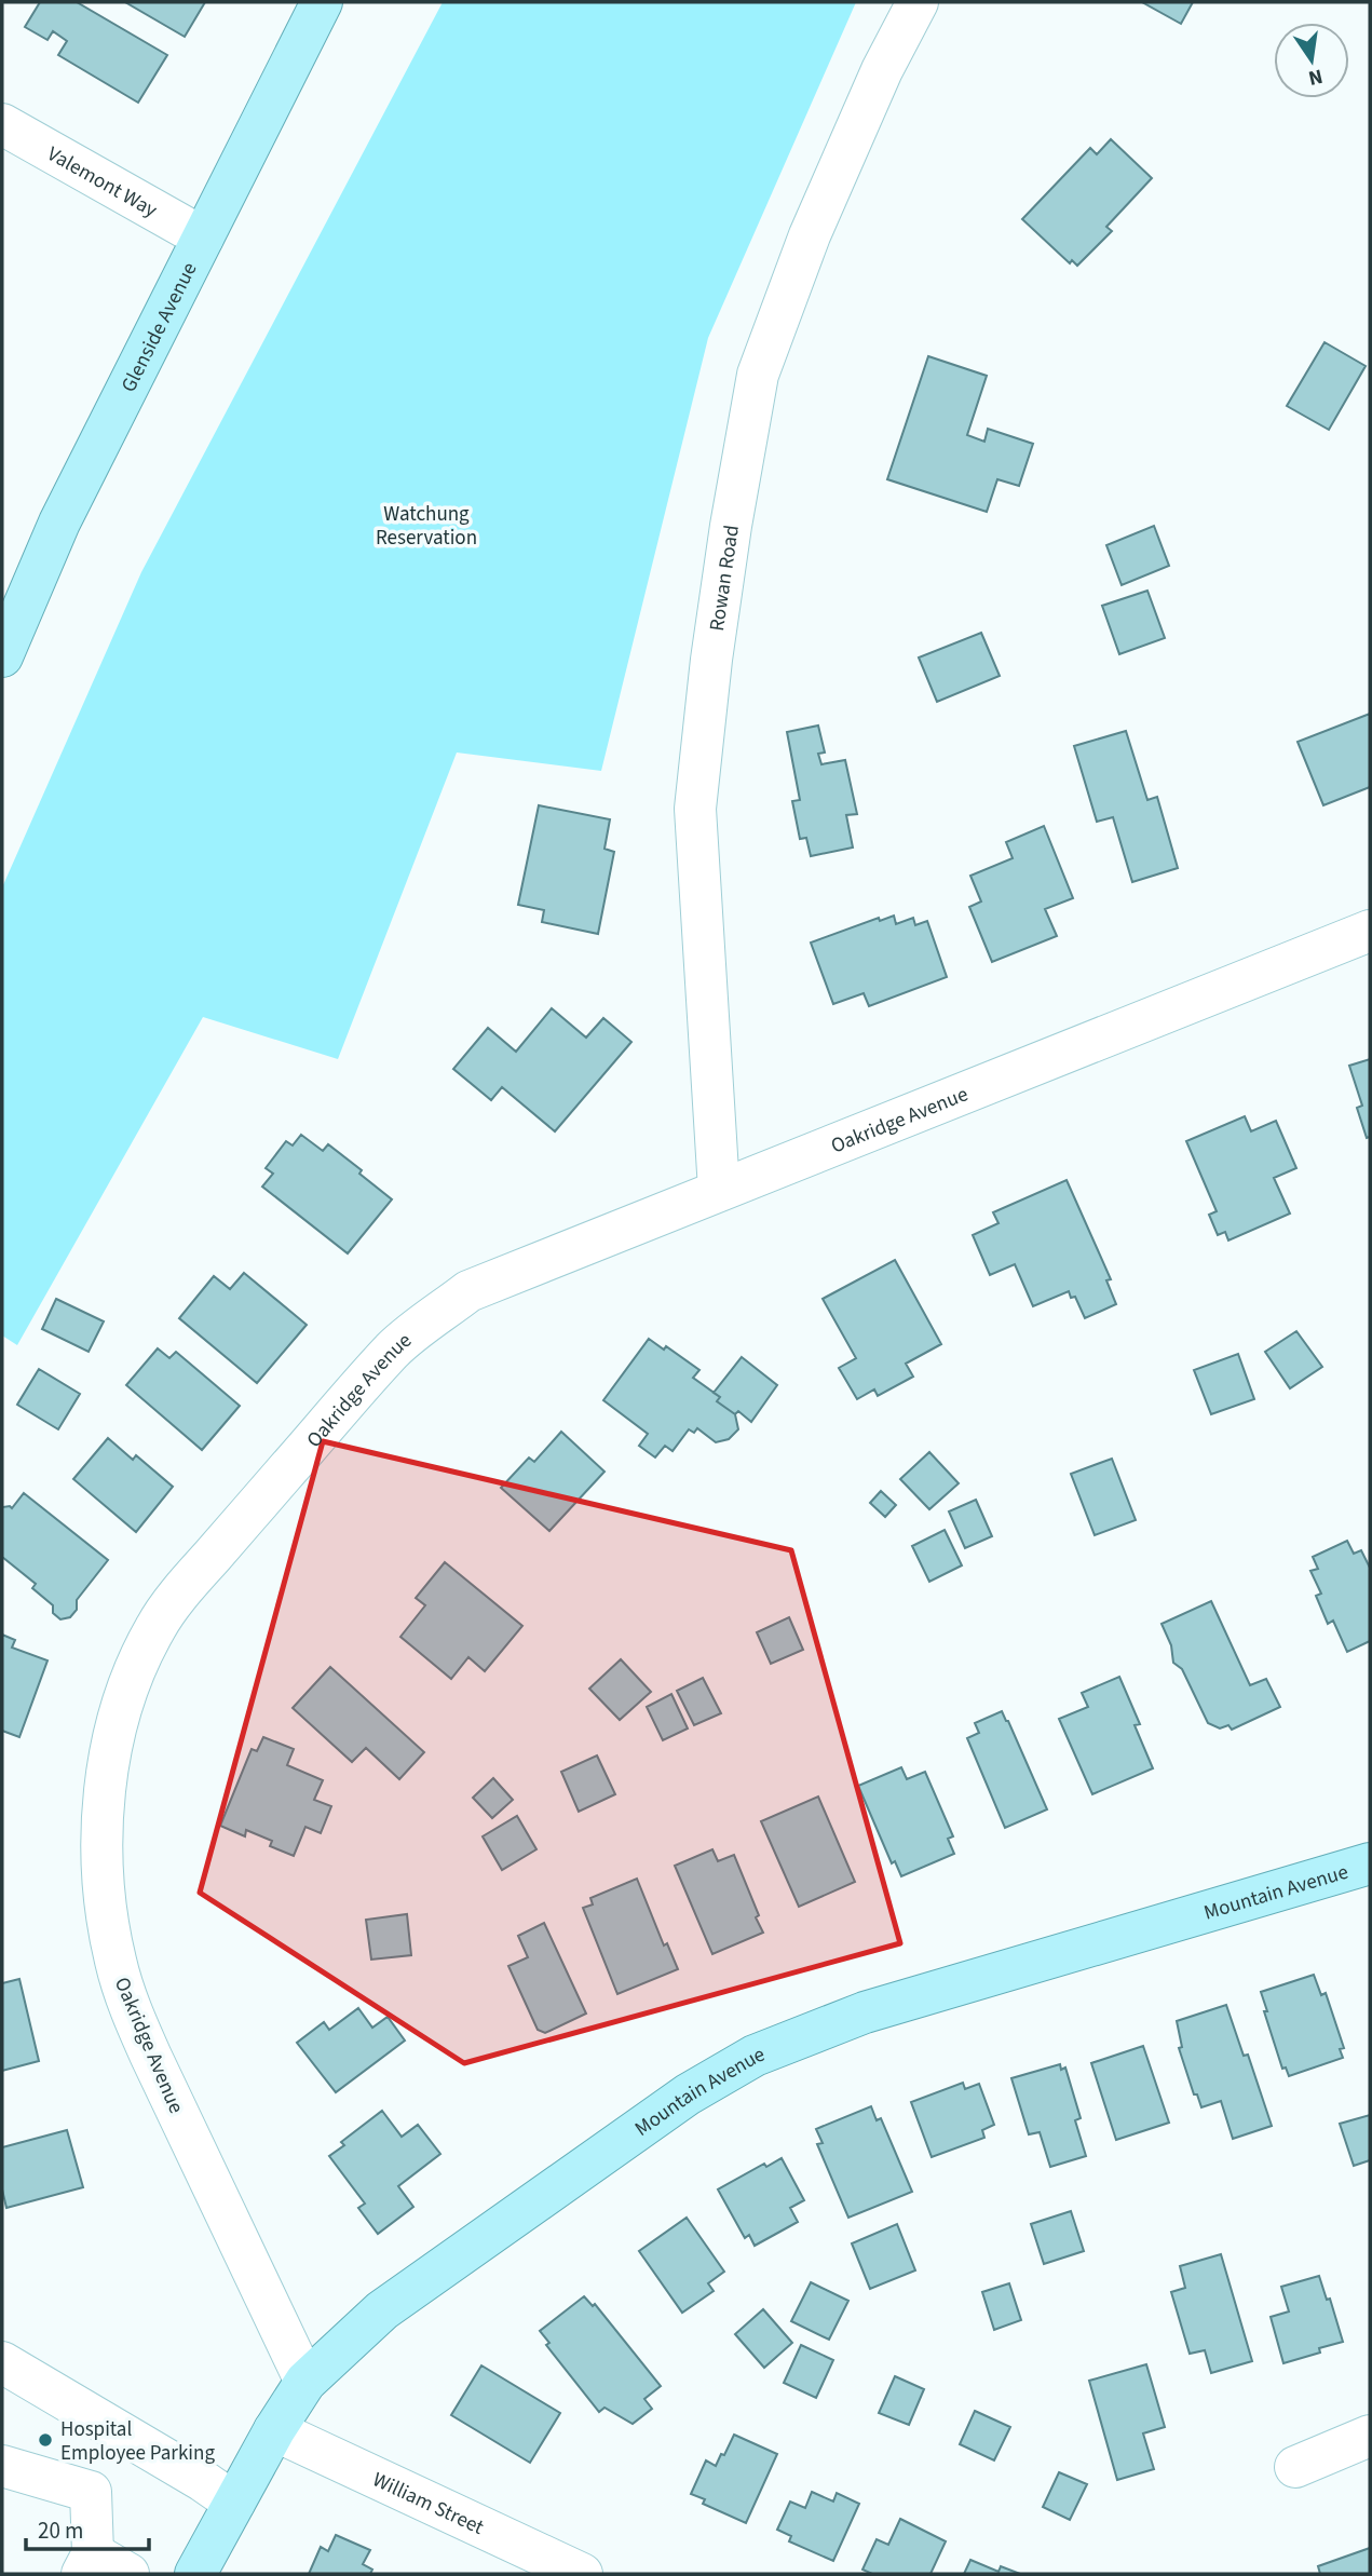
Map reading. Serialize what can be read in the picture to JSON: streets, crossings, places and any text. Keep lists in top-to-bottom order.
{
  "streets": {
    "main road": ["Glenside Avenue", "Mountain Avenue"],
    "street": [
      "Valemont Way",
      "Rowan Road",
      "Oakridge Avenue",
      "William Street"
    ]
  },
  "crossings": [
    ["Valemont Way", "Glenside Avenue"],
    ["Rowan Road", "Oakridge Avenue"],
    ["Oakridge Avenue", "Mountain Avenue"],
    ["Mountain Avenue", "William Street"]
  ],
  "parks": ["Watchung Reservation"],
  "places": ["Hospital Employee Parking"],
  "scale_bar": "20 m",
  "north": "bottom"
}
